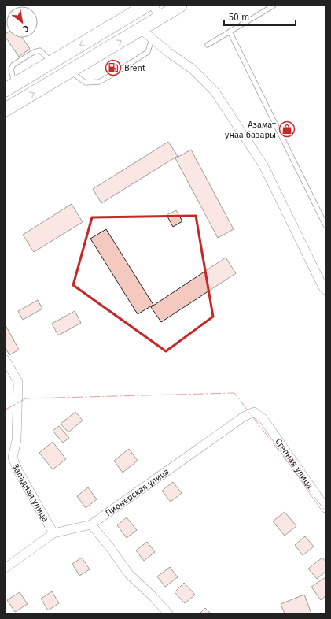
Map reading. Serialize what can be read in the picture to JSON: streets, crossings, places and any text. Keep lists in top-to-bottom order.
{
  "streets": {
    "street": ["Степная улица", "Западная улица", "Пионерская улица"]
  },
  "crossings": [
    ["Степная улица", "Пионерская улица"],
    ["Западная улица", "Пионерская улица"]
  ],
  "places": {
    "fuel station": ["Brent"],
    "shop": ["Азамат унаа базары"]
  },
  "scale_bar": "50 m",
  "north": "bottom right"
}
